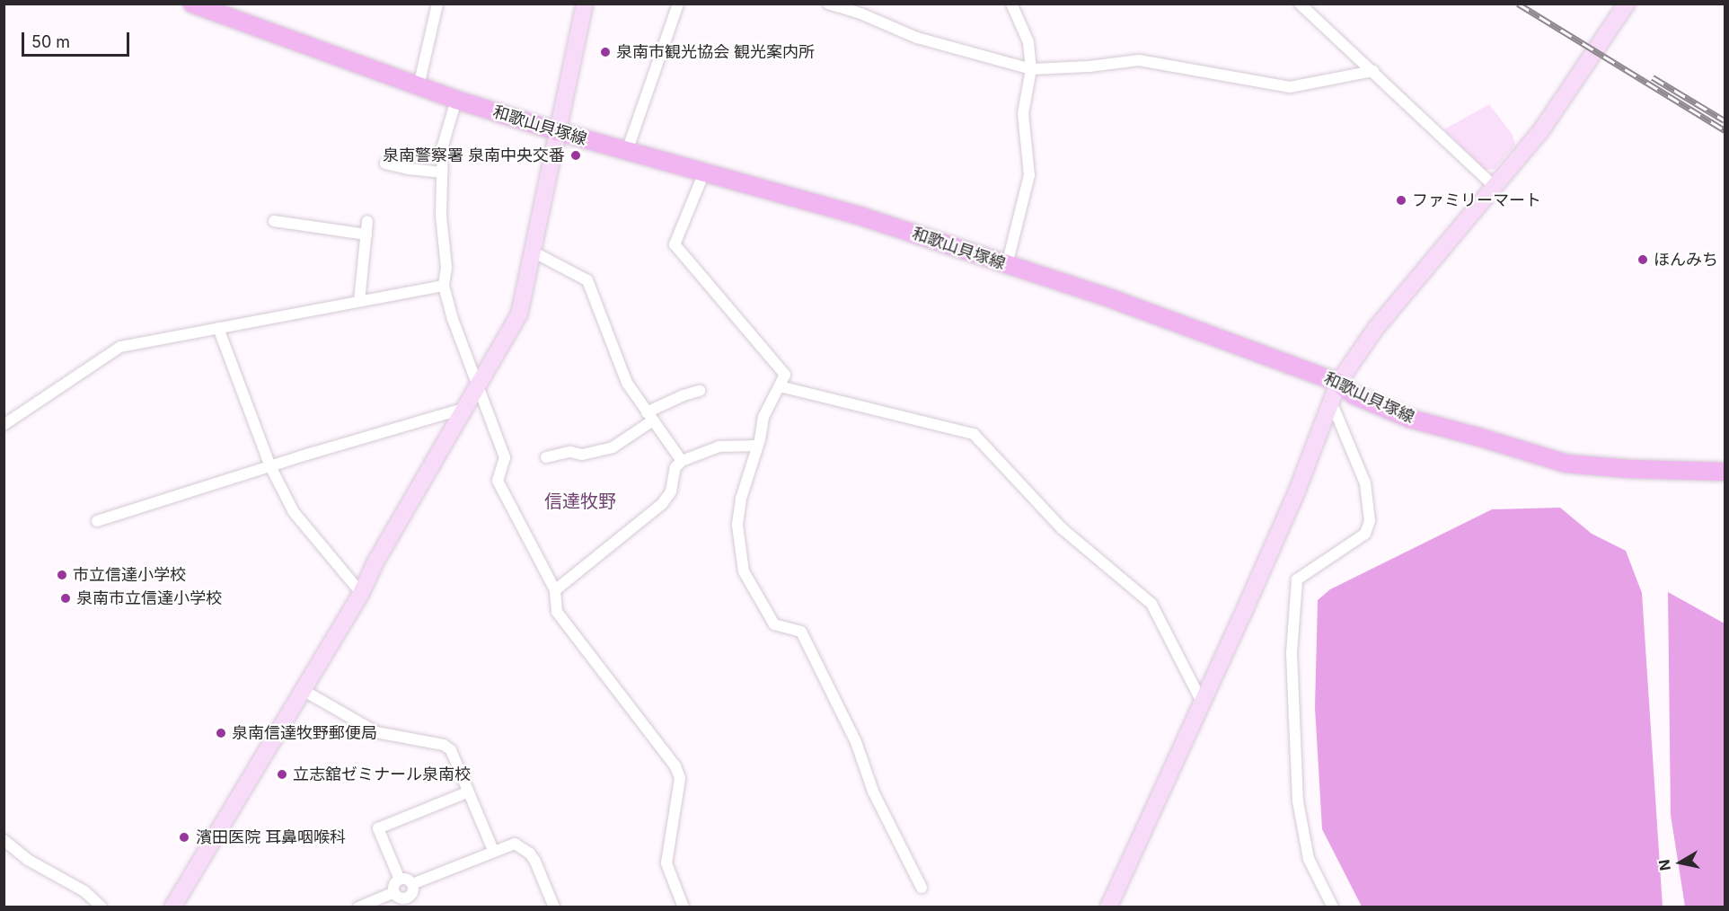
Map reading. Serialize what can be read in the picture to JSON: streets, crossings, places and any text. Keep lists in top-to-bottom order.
{
  "streets": {
    "main road": ["和歌山貝塚線"]
  },
  "districts": ["信達牧野"],
  "places": [
    "泉南市観光協会 観光案内所",
    "泉南警察署 泉南中央交番",
    "ファミリーマート",
    "ほんみち",
    "市立信達小学校",
    "泉南市立信達小学校",
    "泉南信達牧野郵便局",
    "立志舘ゼミナール泉南校",
    "濱田医院 耳鼻咽喉科"
  ],
  "scale_bar": "50 m",
  "north": "left"
}
